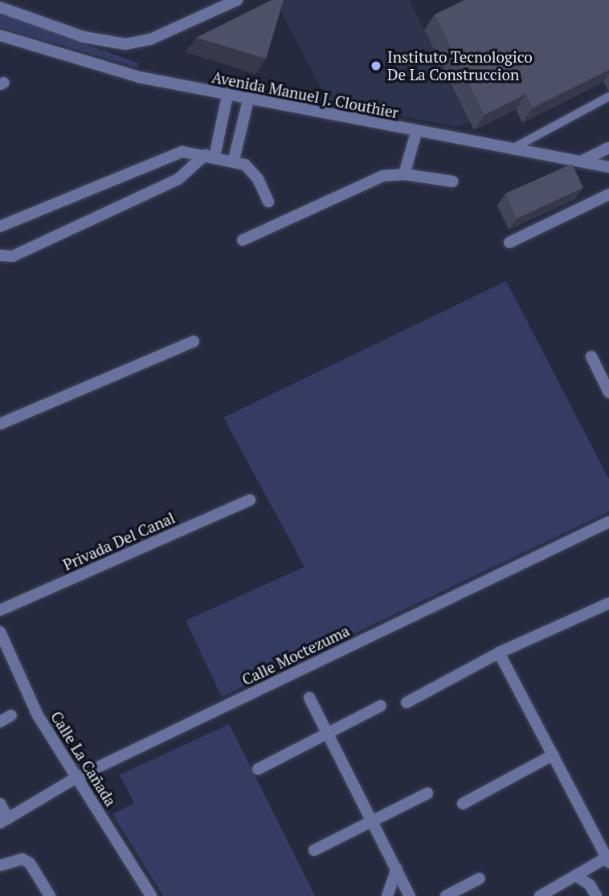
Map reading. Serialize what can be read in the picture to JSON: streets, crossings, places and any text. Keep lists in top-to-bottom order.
{
  "streets": {
    "street": [
      "Avenida Manuel J. Clouthier",
      "Privada Del Canal",
      "Calle Moctezuma",
      "Calle La Cañada"
    ]
  },
  "crossings": [
    ["Calle Moctezuma", "Calle La Cañada"]
  ],
  "places": ["Instituto Tecnologico De La Construccion"]
}
